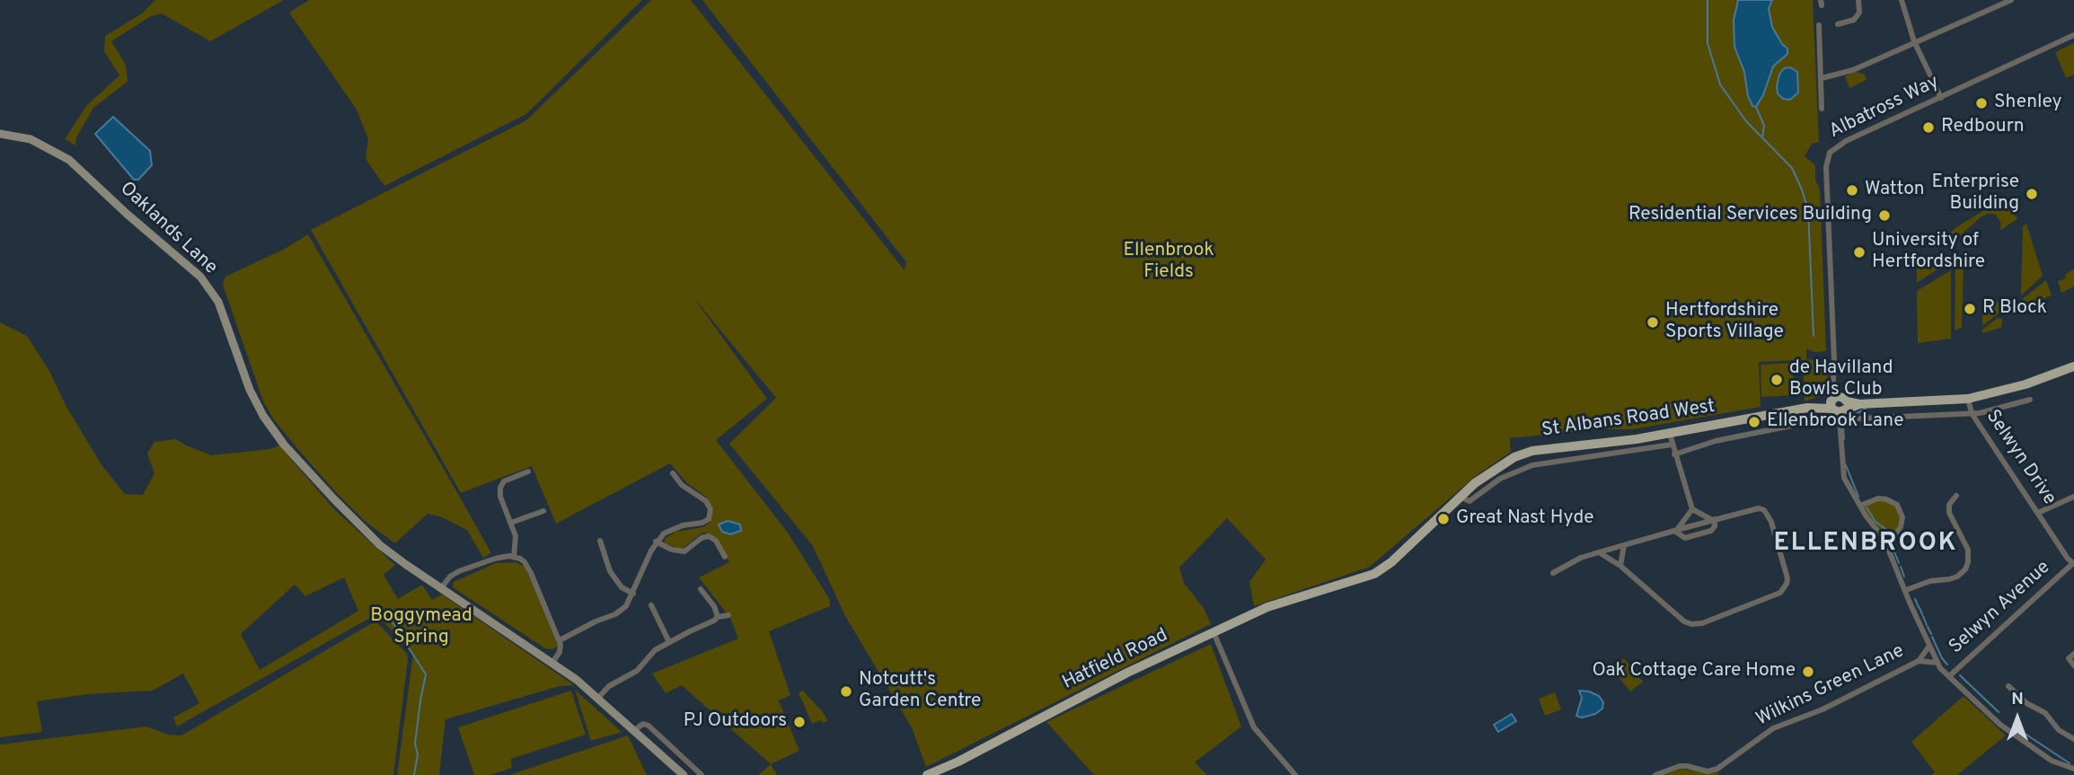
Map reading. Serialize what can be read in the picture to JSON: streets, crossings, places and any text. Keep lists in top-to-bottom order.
{
  "streets": {
    "main road": ["St Albans Road West", "Hatfield Road"],
    "street": [
      "Albatross Way",
      "Oaklands Lane",
      "Selwyn Drive",
      "Selwyn Avenue",
      "Wilkins Green Lane"
    ]
  },
  "crossings": [
    ["Albatross Way", "St Albans Road West"],
    ["St Albans Road West", "Selwyn Drive"],
    ["St Albans Road West", "Hatfield Road"],
    ["Selwyn Drive", "Selwyn Avenue"]
  ],
  "districts": ["ELLENBROOK"],
  "parks": ["Ellenbrook Fields", "Boggymead Spring"],
  "places": [
    "Shenley",
    "Redbourn",
    "Watton",
    "Enterprise Building",
    "Residential Services Building",
    "University of Hertfordshire",
    "R Block",
    "Hertfordshire Sports Village",
    "de Havilland Bowls Club",
    "Ellenbrook Lane",
    "Great Nast Hyde",
    "Oak Cottage Care Home",
    "Notcutt's Garden Centre",
    "PJ Outdoors"
  ],
  "north": "top"
}
